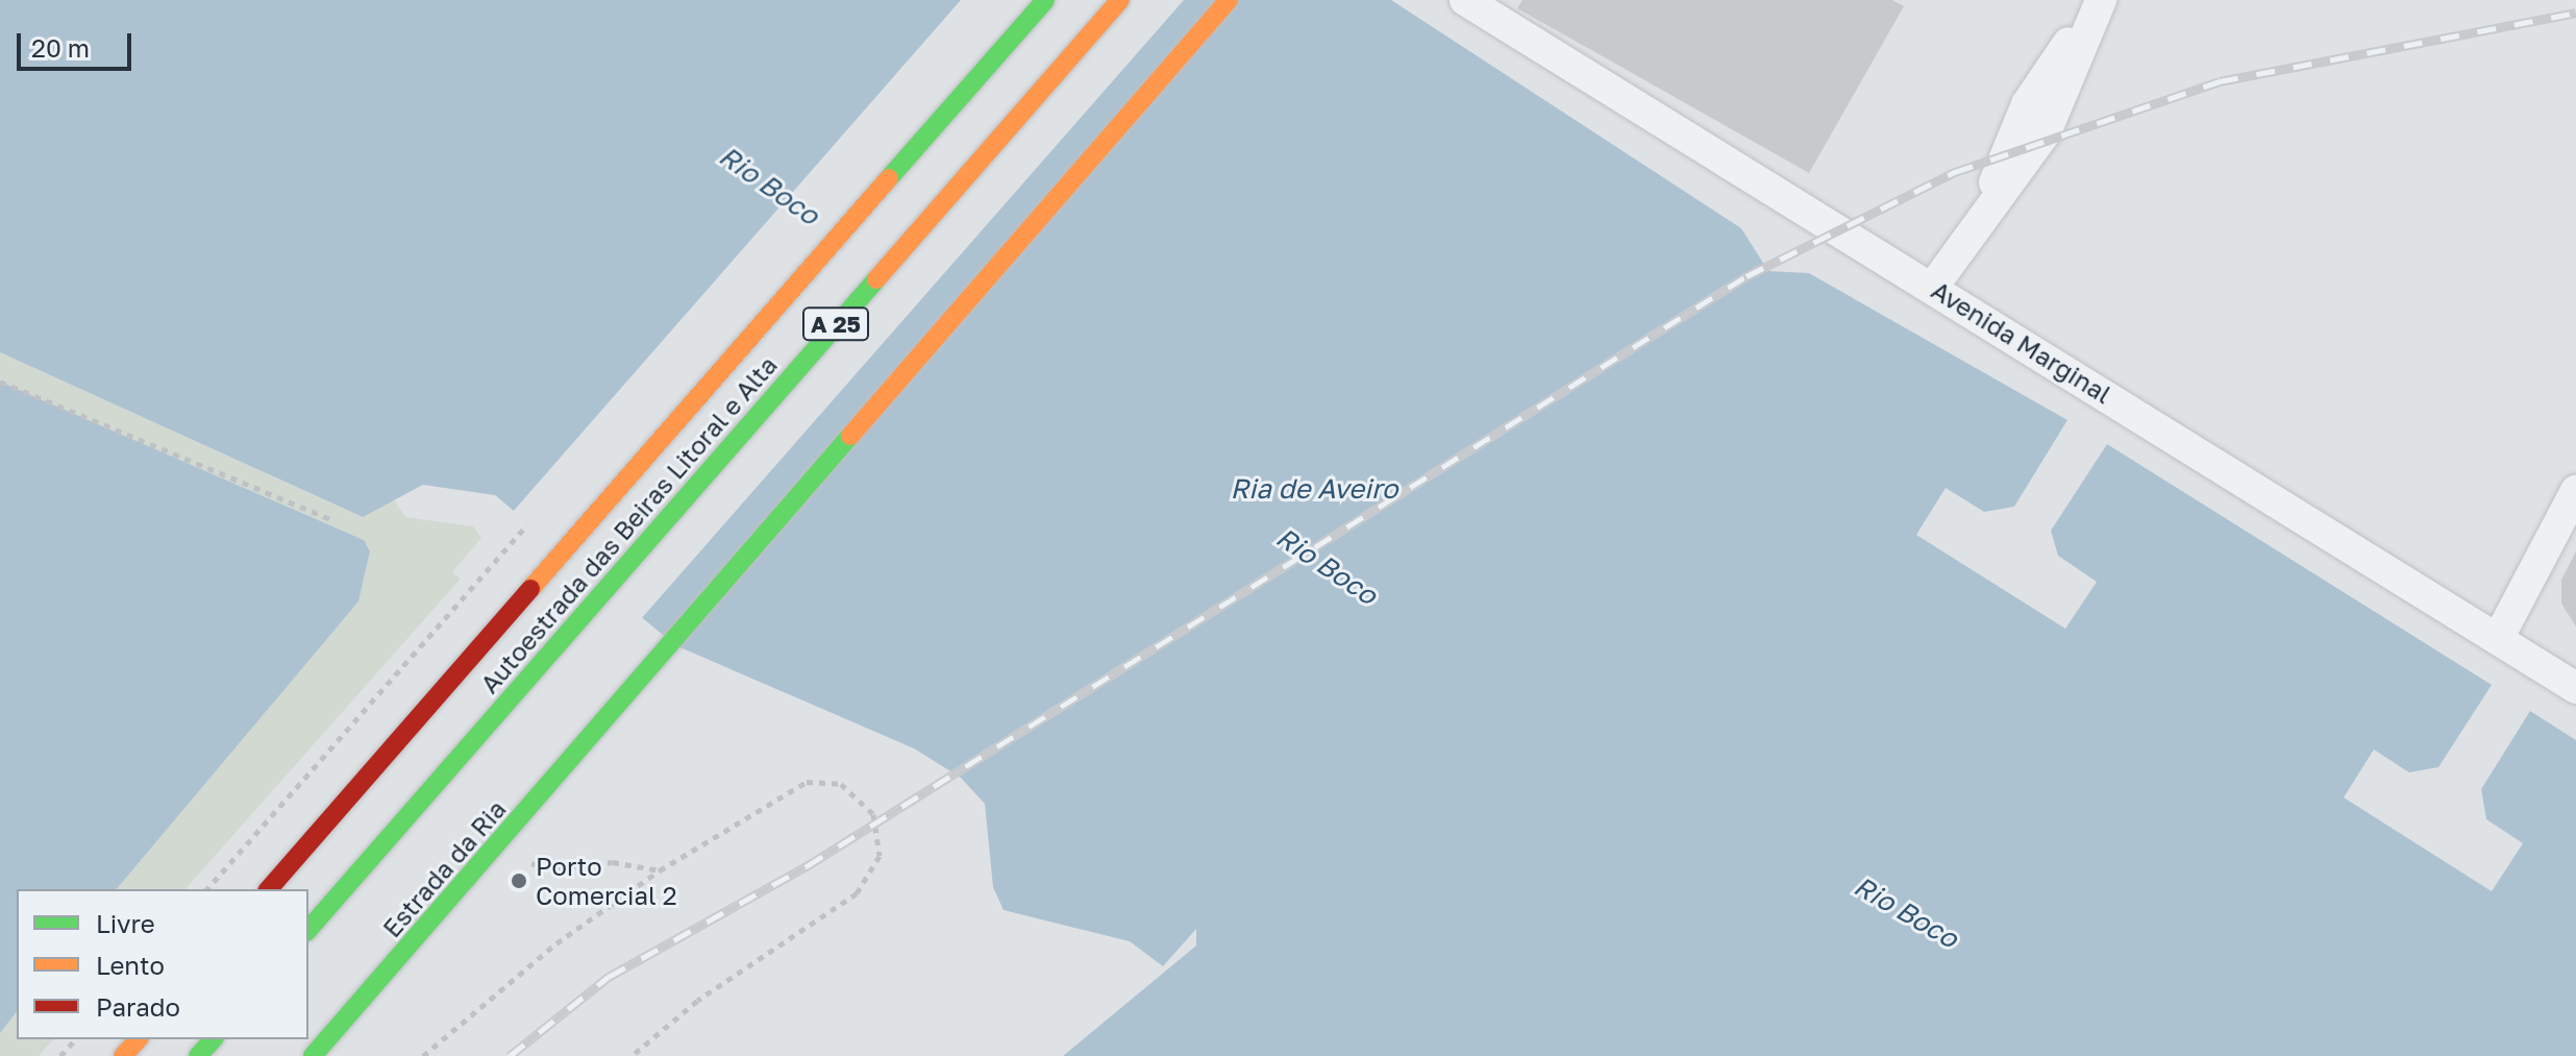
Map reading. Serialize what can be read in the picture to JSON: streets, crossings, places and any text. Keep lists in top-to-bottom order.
{
  "streets": {
    "main road": ["A 25", "Autoestrada das Beiras Litoral e Alta", "Estrada da Ria"],
    "street": ["Avenida Marginal"]
  },
  "water": ["Rio Boco", "Ria de Aveiro"],
  "places": ["Porto Comercial 2"],
  "legend": ["Livre", "Lento", "Parado"],
  "scale_bar": "20 m"
}
